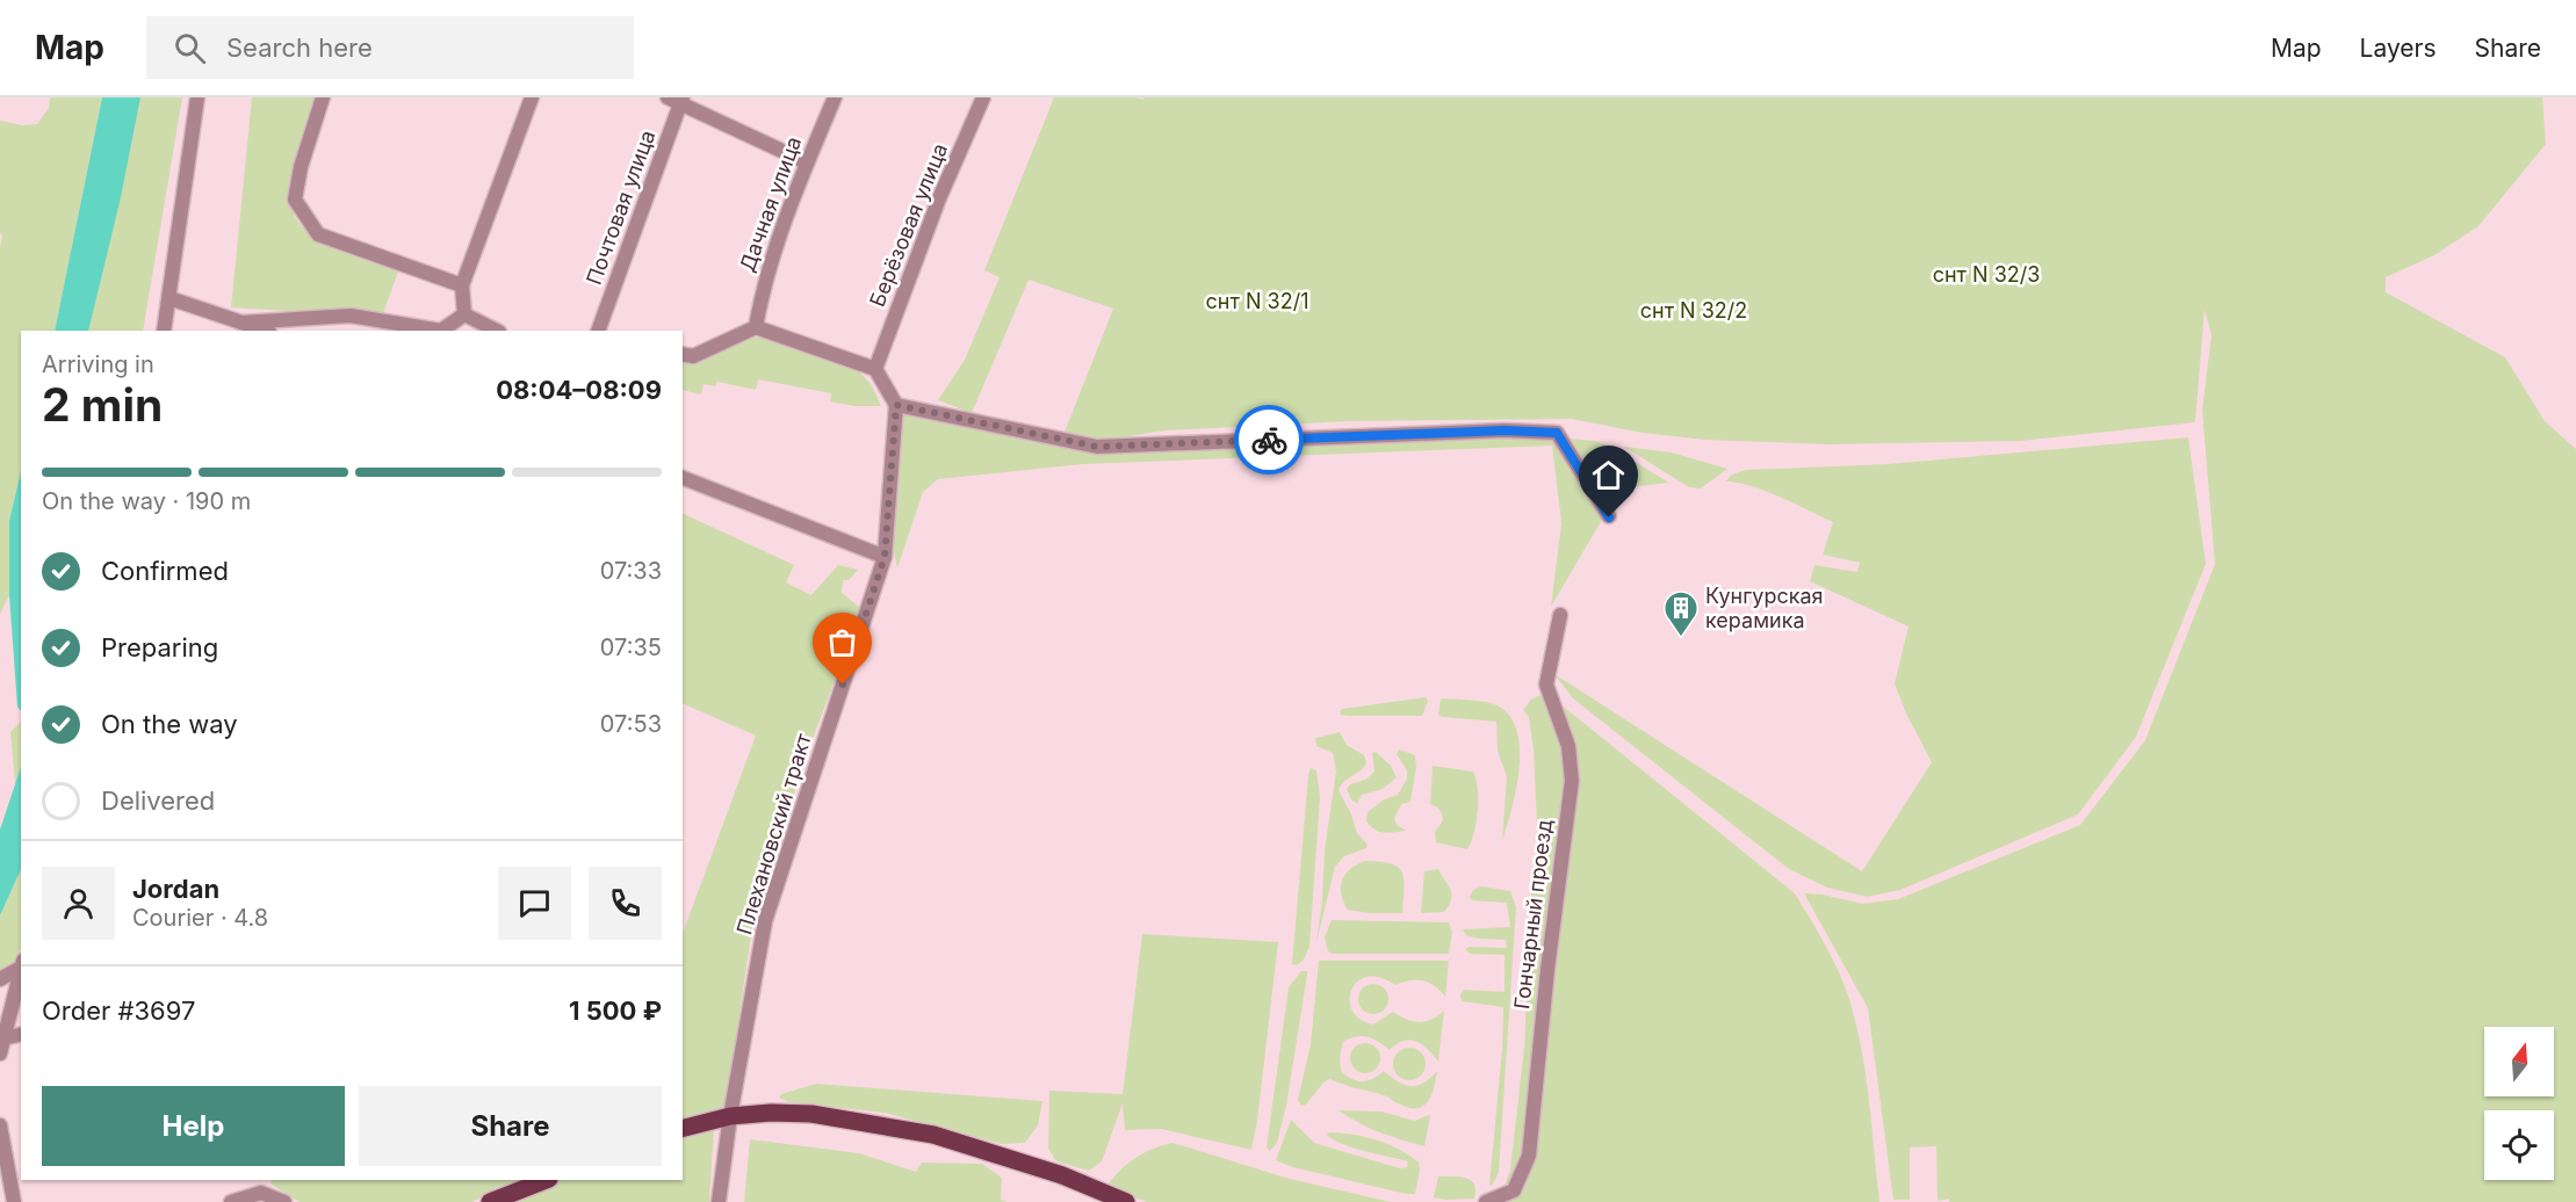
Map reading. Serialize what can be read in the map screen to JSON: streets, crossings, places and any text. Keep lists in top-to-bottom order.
{
  "streets": {
    "street": [
      "Дачная улица",
      "Почтовая улица",
      "Берёзовая улица",
      "Плехановский тракт",
      "Гончарный проезд"
    ]
  },
  "parks": ["снт N 32/3", "снт N 32/1", "снт N 32/2"],
  "places": {
    "building": ["Кунгурская керамика"]
  },
  "north": "top",
  "page": {
    "header": "Map",
    "search": "Search here",
    "nav": ["Map", "Layers", "Share"],
    "heading": ["2 min", "Arriving in", "08:04–08:09"],
    "panel": [
      "Jordan",
      "Courier · 4.8",
      "Order #3697",
      "1 500 ₽"
    ],
    "bar": "On the way · 190 m",
    "list": [
      ["Confirmed", "07:33"],
      ["Preparing", "07:35"],
      ["On the way", "07:53"],
      "Delivered"
    ],
    "buttons": ["Help", "Share"]
  }
}
